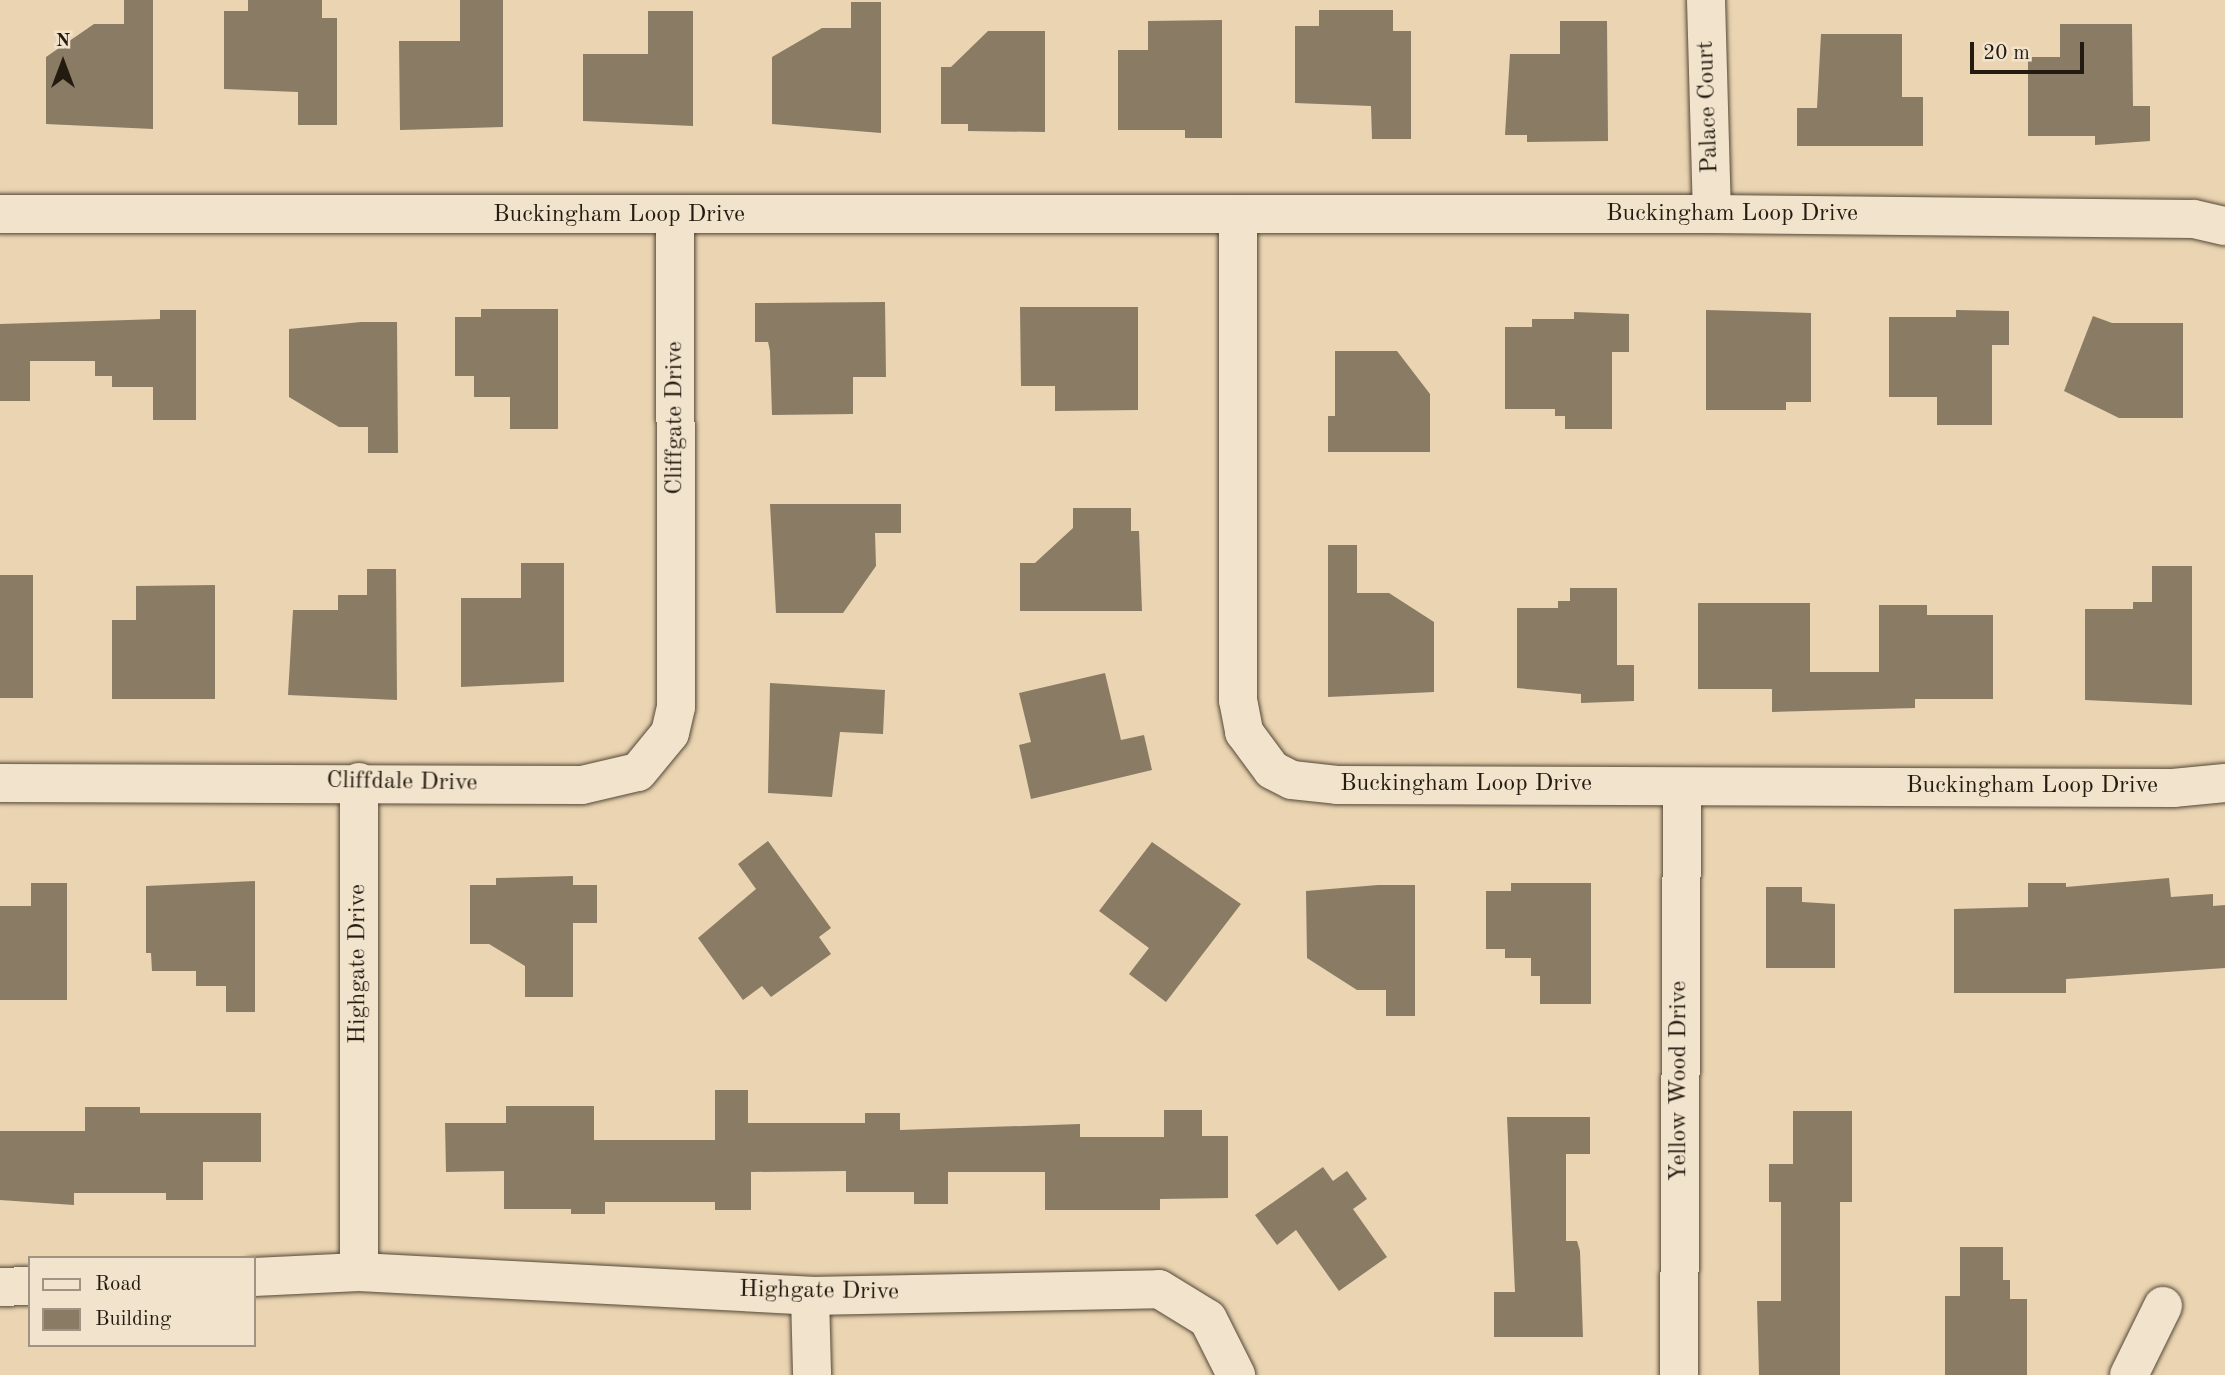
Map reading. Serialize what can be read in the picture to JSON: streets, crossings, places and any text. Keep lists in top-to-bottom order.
{
  "streets": {
    "street": [
      "Palace Court",
      "Buckingham Loop Drive",
      "Cliffgate Drive",
      "Cliffdale Drive",
      "Highgate Drive",
      "Yellow Wood Drive"
    ]
  },
  "crossings": [
    ["Palace Court", "Buckingham Loop Drive"],
    ["Buckingham Loop Drive", "Cliffgate Drive"],
    ["Buckingham Loop Drive", "Yellow Wood Drive"],
    ["Cliffgate Drive", "Cliffdale Drive"],
    ["Cliffdale Drive", "Highgate Drive"]
  ],
  "legend": ["Road", "Building"],
  "scale_bar": "20 m",
  "north": "top"
}
